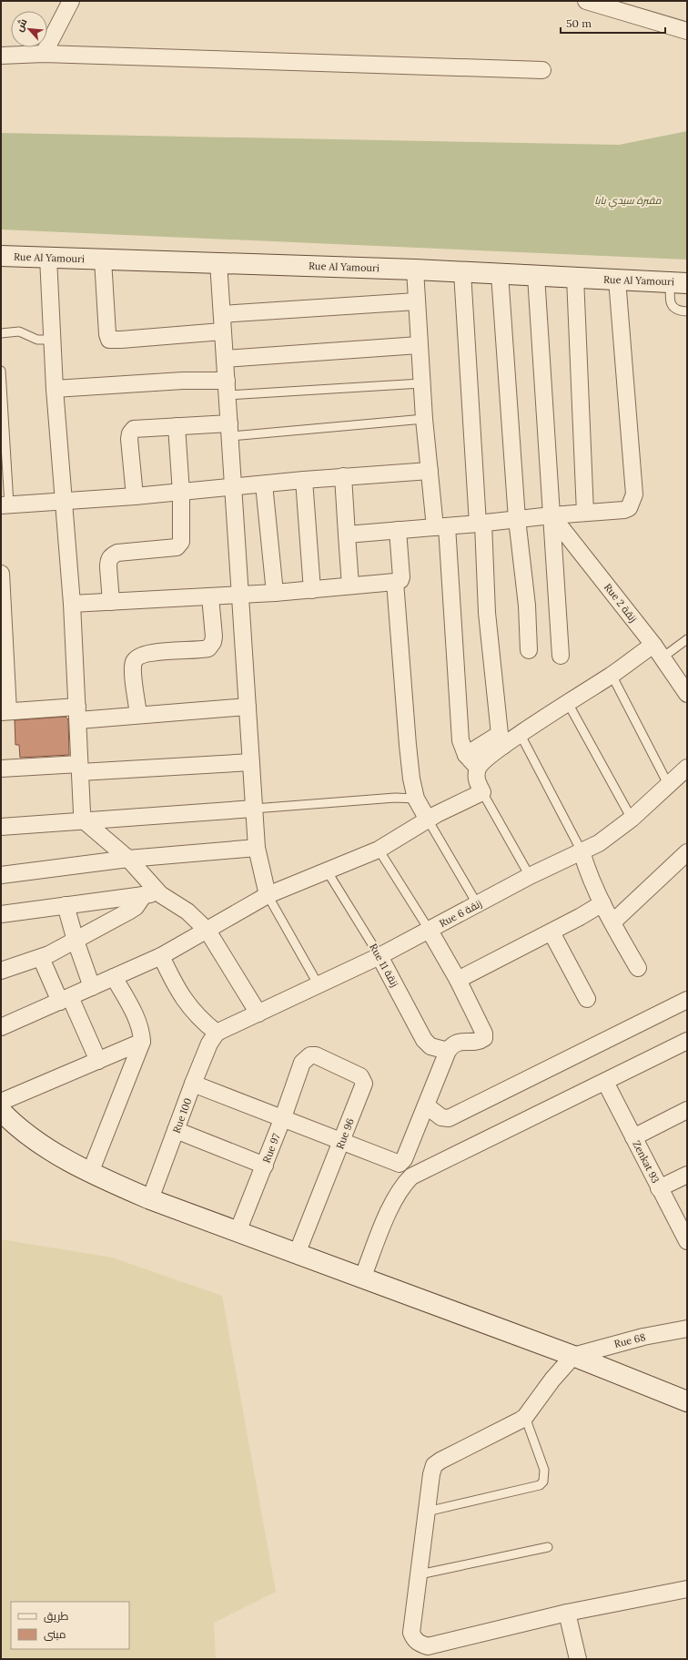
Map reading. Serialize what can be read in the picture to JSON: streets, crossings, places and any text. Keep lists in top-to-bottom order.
{
  "streets": {
    "street": [
      "Rue Al Yamouri",
      "Rue 2 زنقة",
      "Rue 6 زنقة",
      "Rue 11 زنقة",
      "Rue 100",
      "Rue 96",
      "Rue 97",
      "Zenkat 93",
      "Rue 68"
    ]
  },
  "crossings": [
    ["Rue 6 زنقة", "Rue 11 زنقة"],
    ["Rue 6 زنقة", "Rue 100"],
    ["Rue 96", "Rue 97"]
  ],
  "parks": ["مقبرة سيدي بابا"],
  "legend": ["طريق", "مبنى"],
  "scale_bar": "50 m",
  "north": "top left"
}
